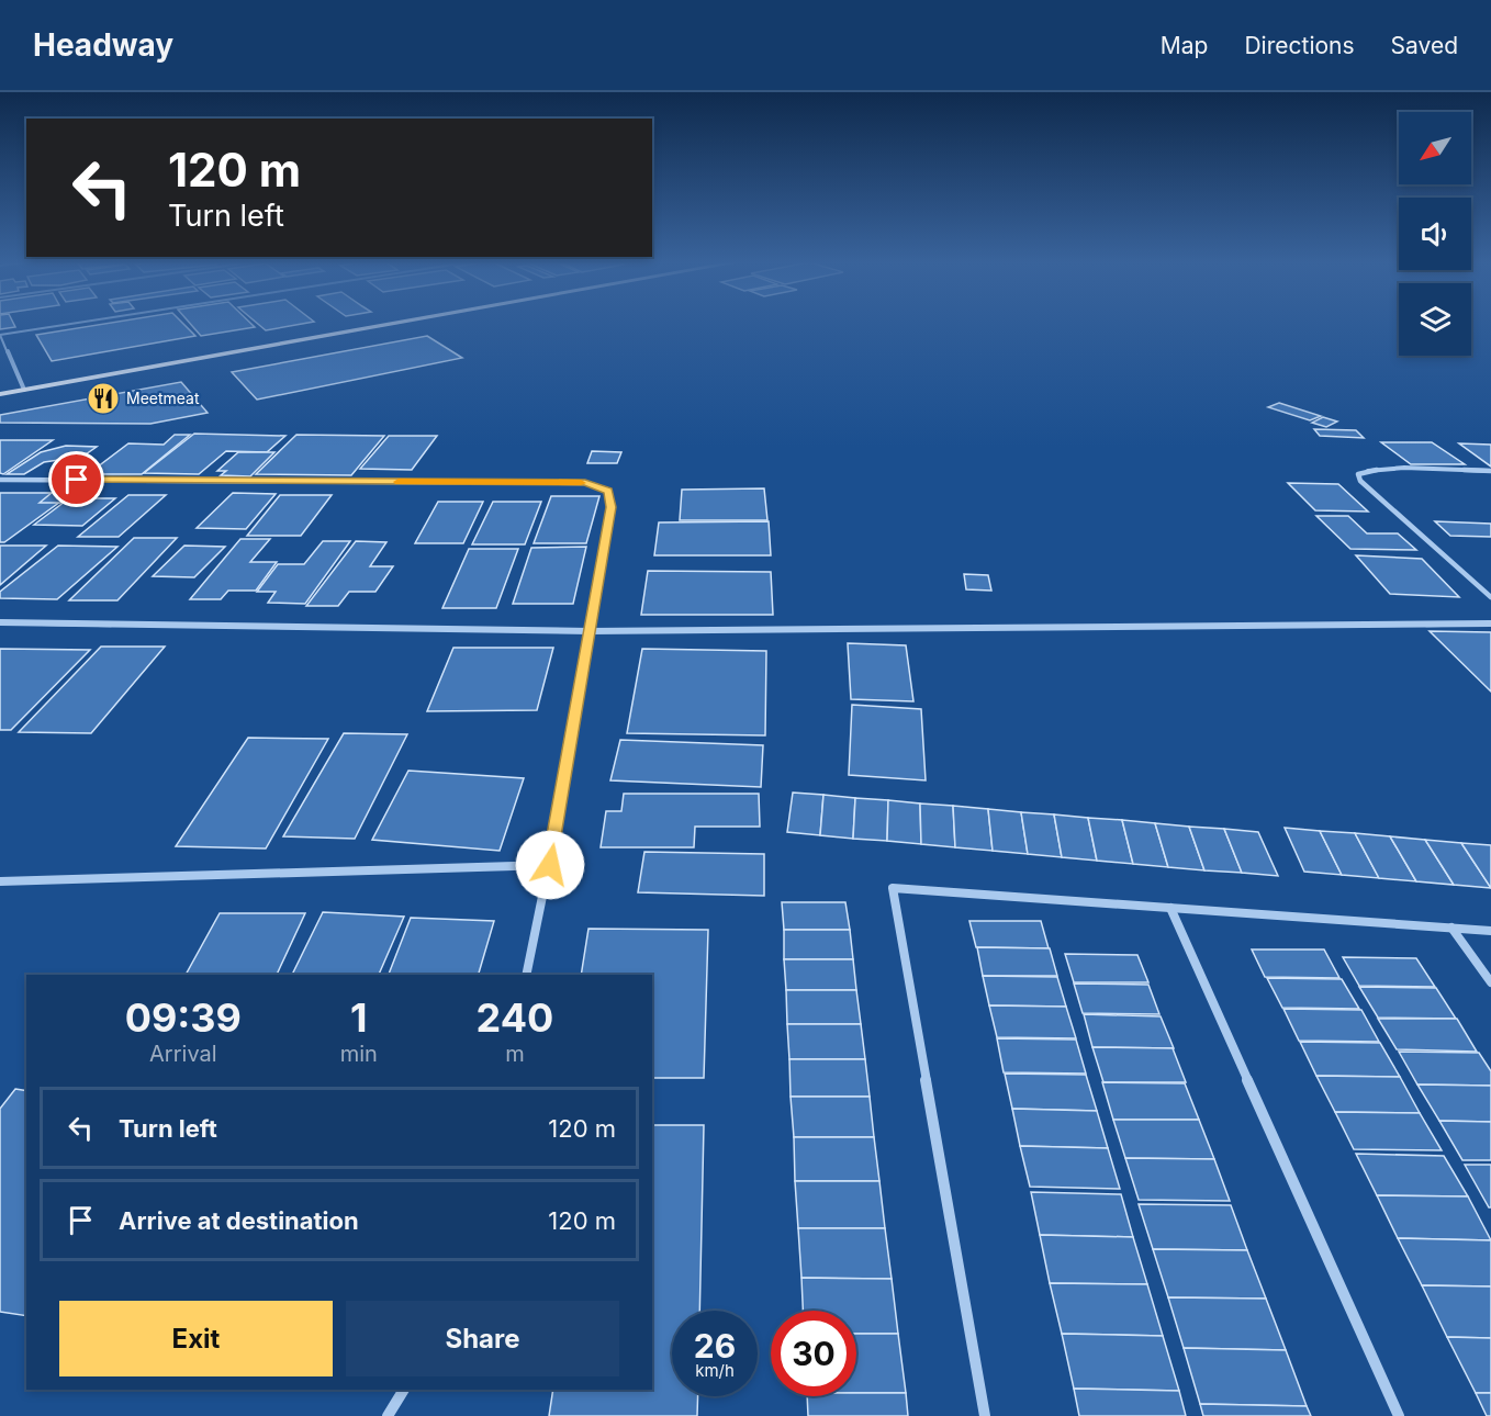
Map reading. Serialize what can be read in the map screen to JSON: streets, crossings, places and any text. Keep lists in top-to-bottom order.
{
  "places": {
    "restaurant": ["Meetmeat"]
  },
  "north": "bottom left",
  "page": {
    "header": "Headway",
    "nav": ["Map", "Directions", "Saved"],
    "turn": ["120 m", "Turn left"],
    "eta": [
      "09:39",
      "Arrival",
      "1",
      "min",
      "240",
      "m"
    ],
    "list": [
      {
        "name": "Turn left",
        "value": "120 m"
      },
      {
        "name": "Arrive at destination",
        "value": "120 m"
      }
    ],
    "buttons": ["Exit", "Share"],
    "speed": "26 km/h",
    "limit": "30"
  }
}
